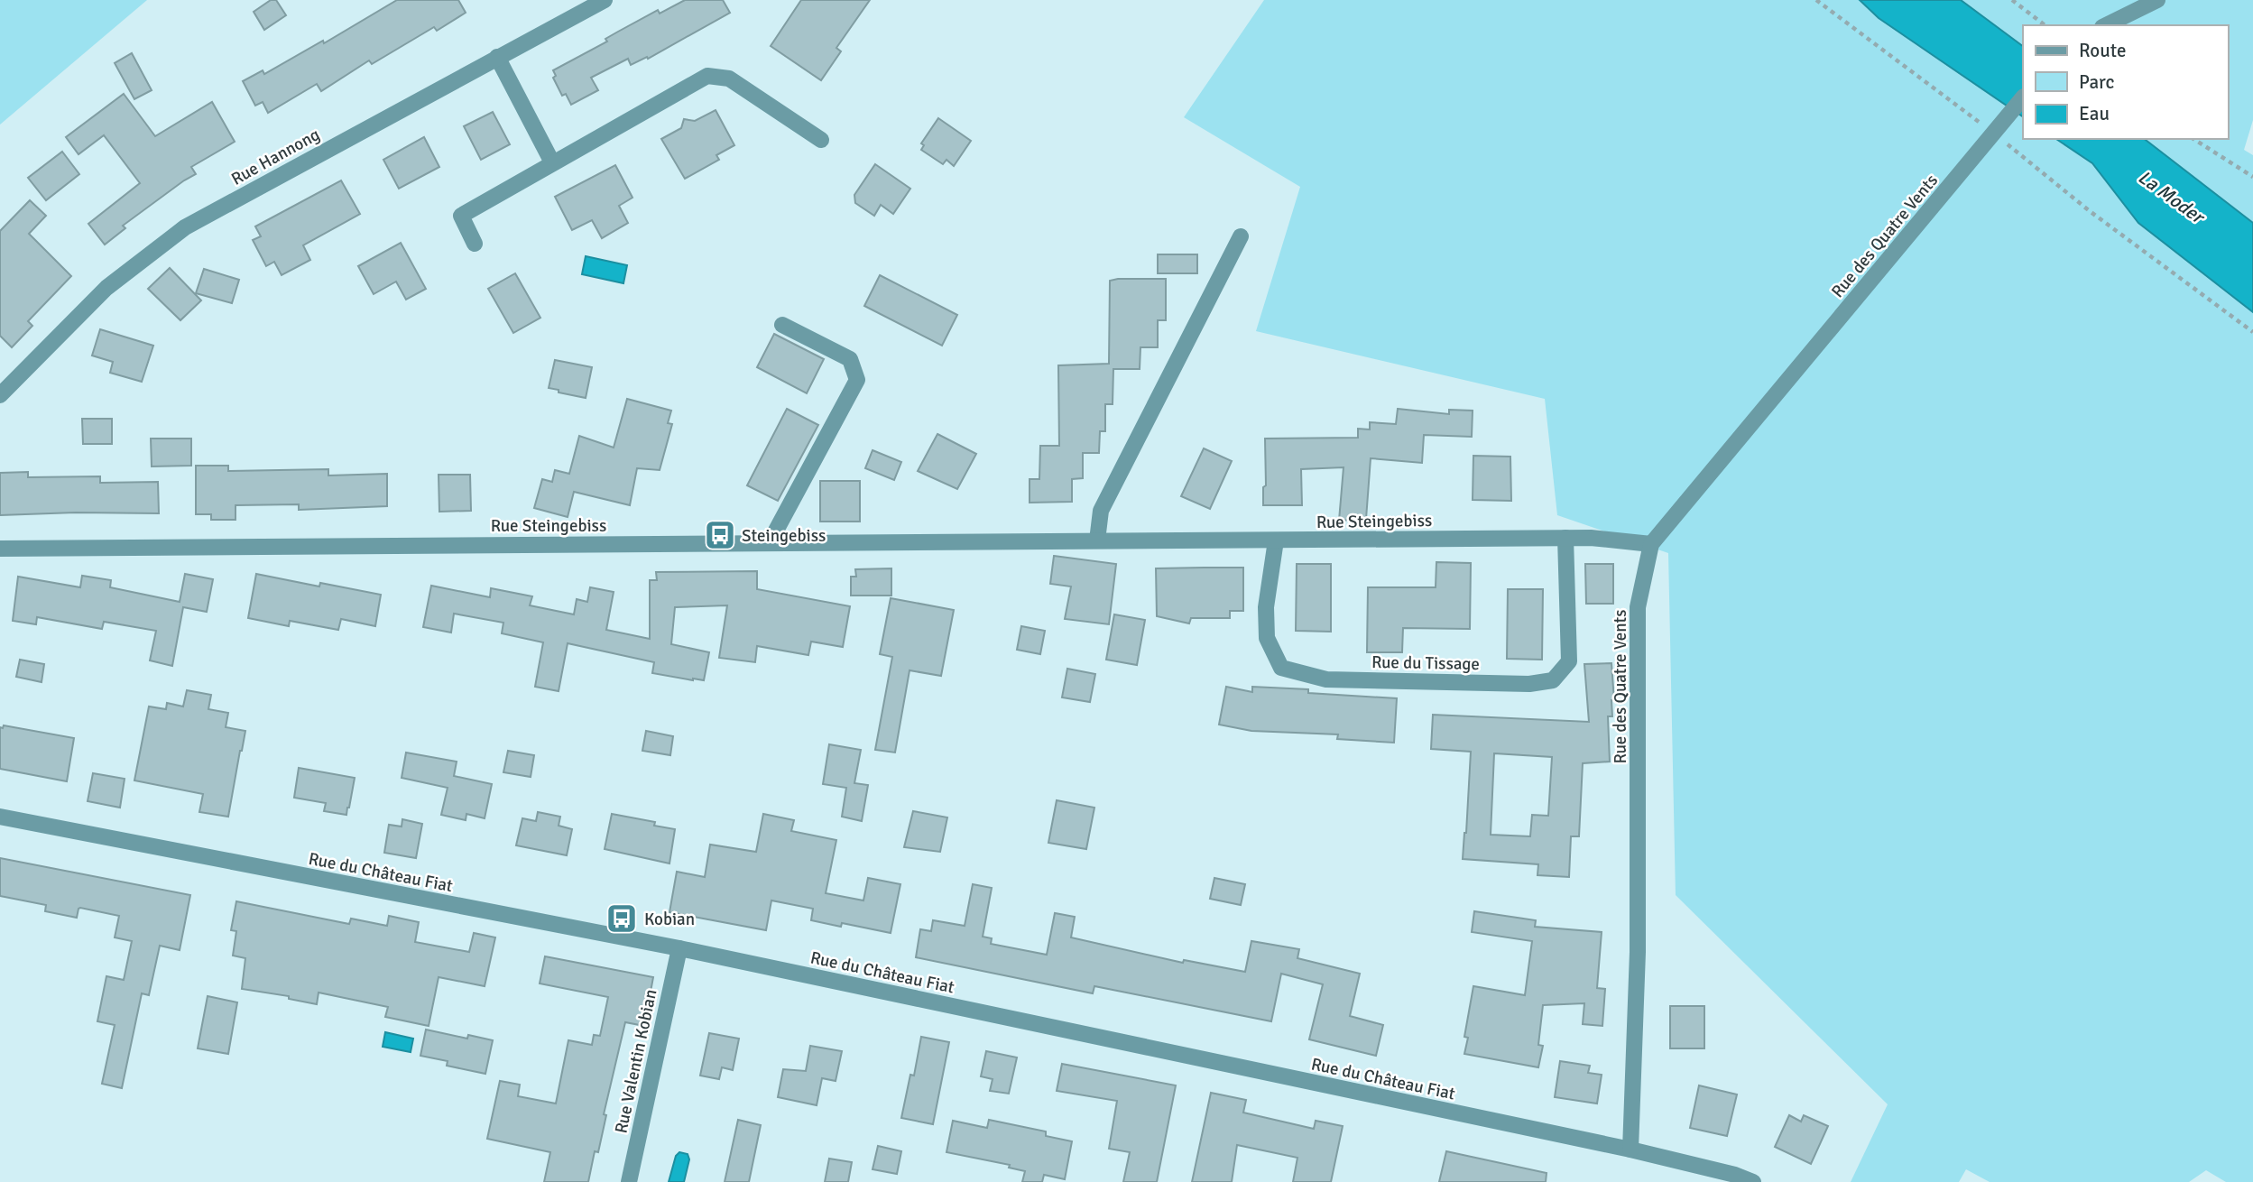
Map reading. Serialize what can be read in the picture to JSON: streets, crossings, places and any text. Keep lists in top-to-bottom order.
{
  "streets": {
    "street": [
      "Rue Hannong",
      "Rue des Quatre Vents",
      "Rue Steingebiss",
      "Rue du Tissage",
      "Rue du Château Fiat",
      "Rue Valentin Kobian"
    ]
  },
  "crossings": [
    ["Rue des Quatre Vents", "Rue Steingebiss"],
    ["Rue des Quatre Vents", "Rue du Château Fiat"],
    ["Rue Steingebiss", "Rue du Tissage"],
    ["Rue du Château Fiat", "Rue Valentin Kobian"]
  ],
  "water": ["La Moder"],
  "places": {
    "bus stop": ["Steingebiss", "Kobian"]
  },
  "legend": ["Route", "Parc", "Eau"]
}
